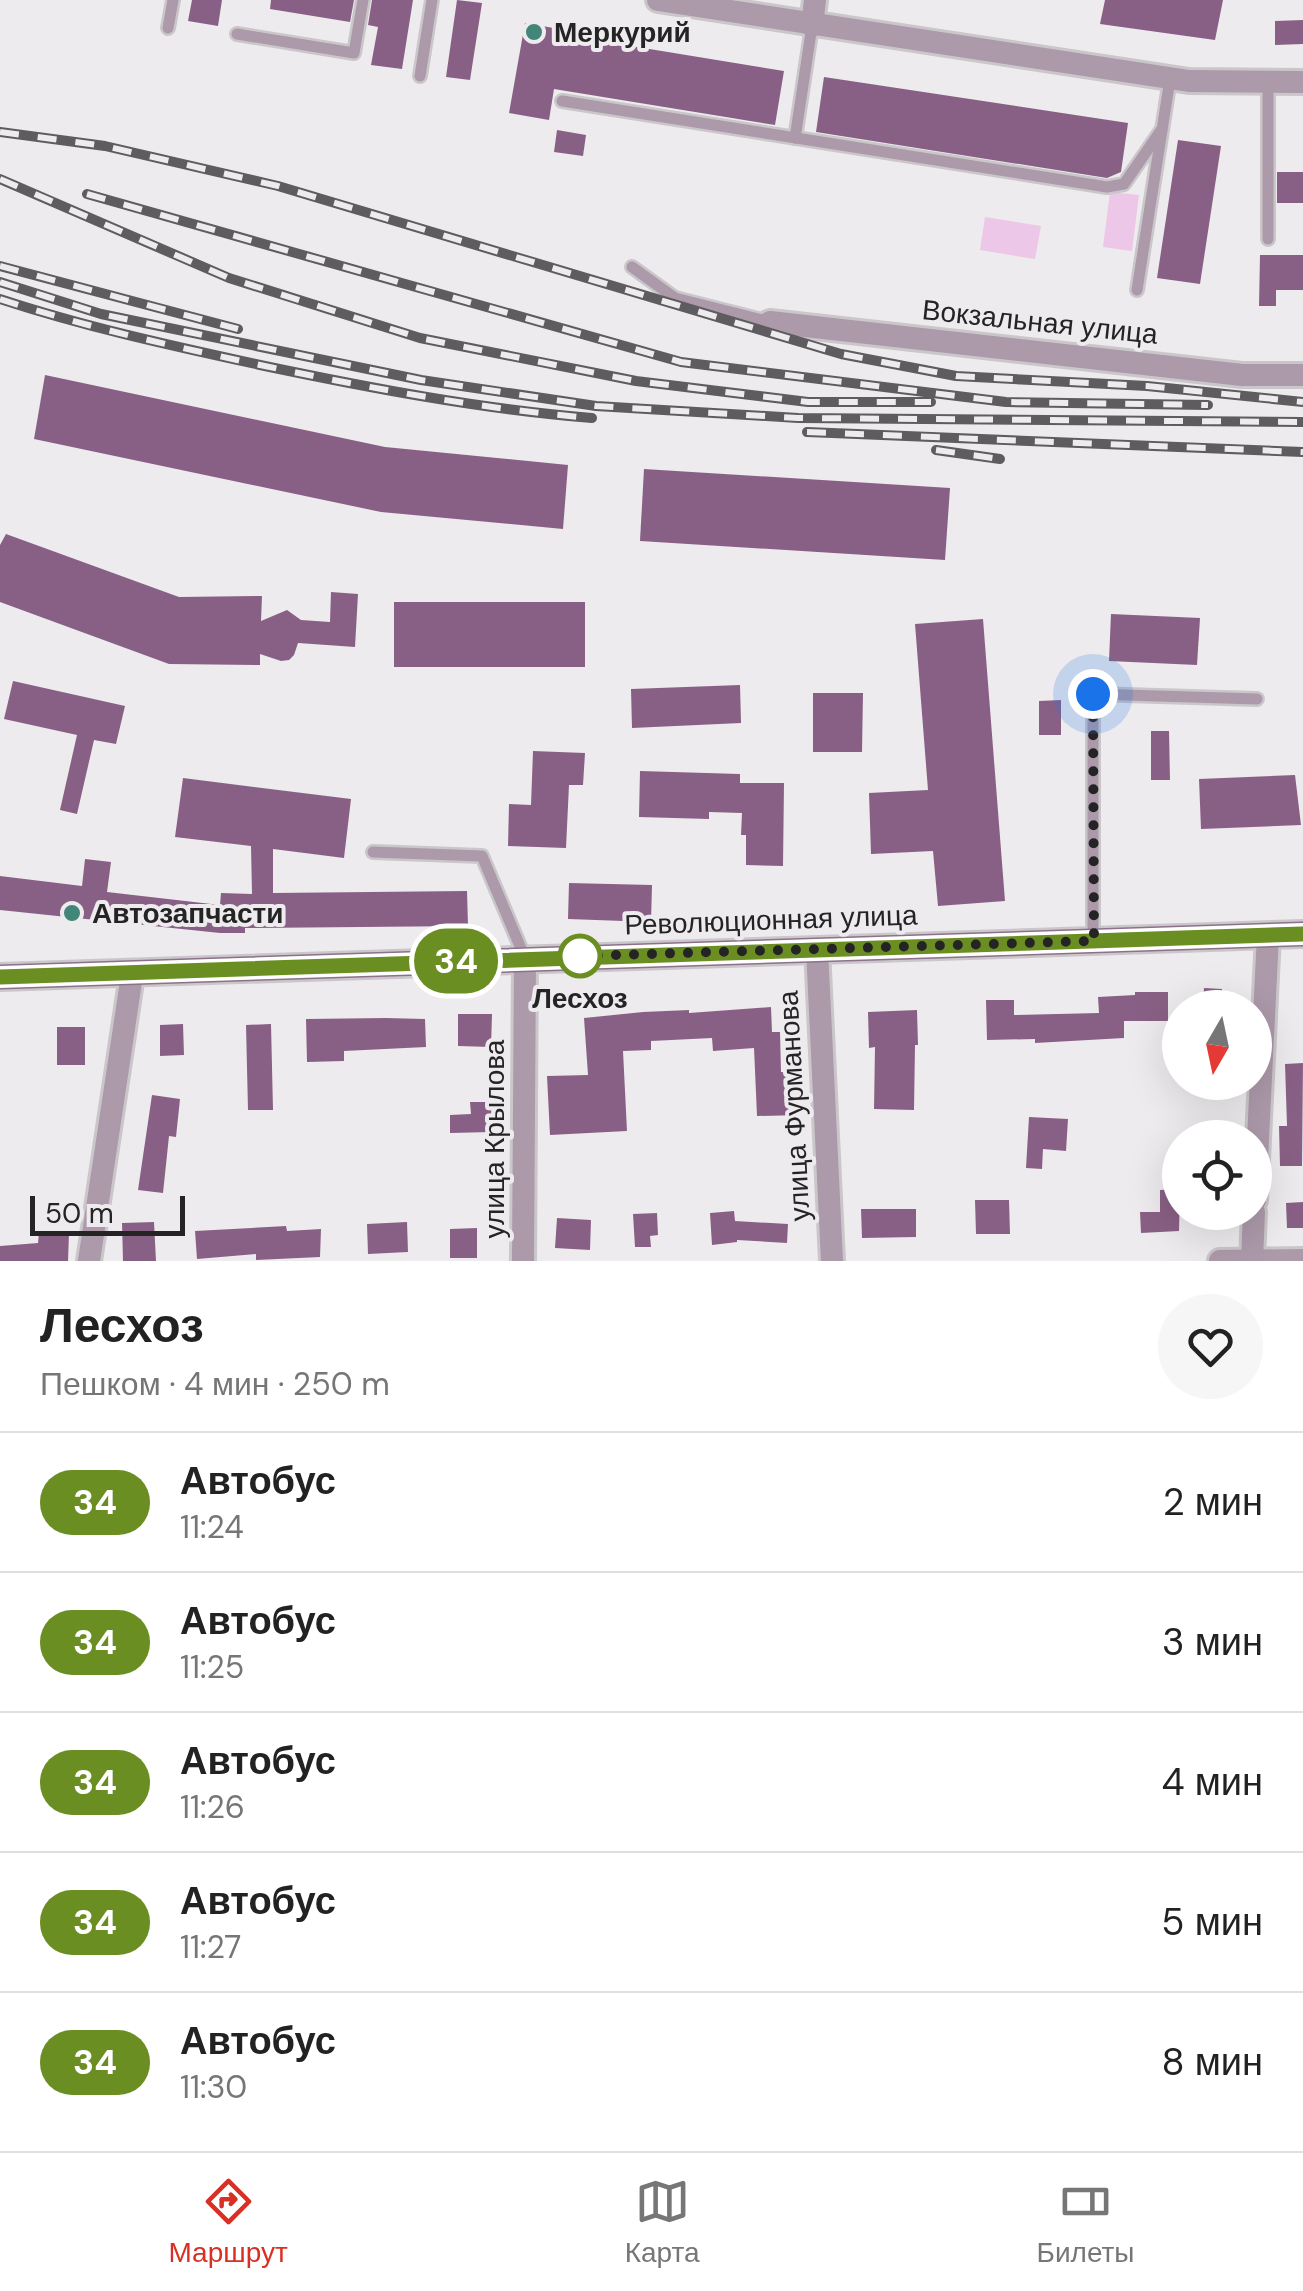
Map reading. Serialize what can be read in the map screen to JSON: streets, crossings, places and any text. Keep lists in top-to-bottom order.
{
  "streets": {
    "main road": ["Революционная улица"],
    "street": ["Вокзальная улица", "улица Фурманова", "улица Крылова"]
  },
  "crossings": [
    ["Революционная улица", "улица Фурманова"],
    ["Революционная улица", "улица Крылова"]
  ],
  "places": ["Меркурий", "Автозапчасти", "Лесхоз"],
  "lines": ["bus line 34"],
  "scale_bar": "50 m",
  "north": "bottom",
  "page": {
    "on_map": "34",
    "scale": "50 m",
    "heading": ["Лесхоз", "Пешком · 4 мин · 250 m"],
    "list": [
      {
        "mark": "34",
        "name": "Автобус",
        "note": "11:24",
        "value": "2 мин"
      },
      {
        "mark": "34",
        "name": "Автобус",
        "note": "11:25",
        "value": "3 мин"
      },
      {
        "mark": "34",
        "name": "Автобус",
        "note": "11:26",
        "value": "4 мин"
      },
      {
        "mark": "34",
        "name": "Автобус",
        "note": "11:27",
        "value": "5 мин"
      },
      {
        "mark": "34",
        "name": "Автобус",
        "note": "11:30",
        "value": "8 мин"
      }
    ],
    "tabs": ["Маршрут", "Карта", "Билеты"]
  }
}
